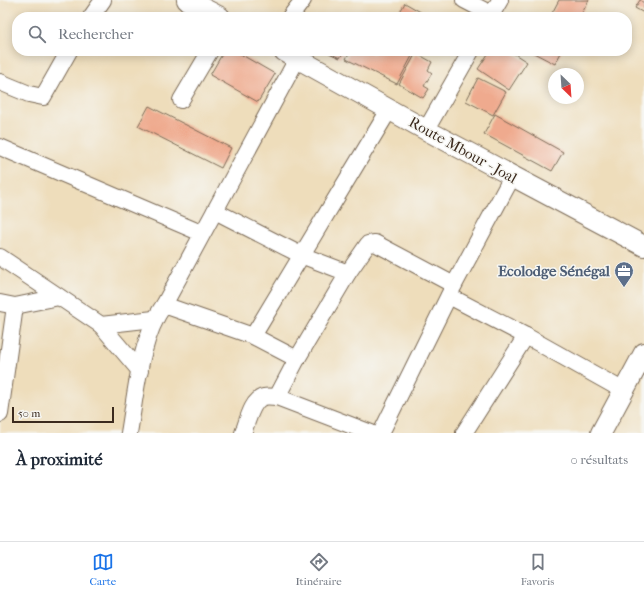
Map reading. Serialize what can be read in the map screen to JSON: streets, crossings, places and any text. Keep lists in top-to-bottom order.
{
  "streets": {
    "main road": ["Route Mbour - Joal"]
  },
  "places": {
    "office": ["Ecolodge Sénégal"]
  },
  "scale_bar": "50 m",
  "north": "bottom right",
  "page": {
    "search": "Rechercher",
    "scale": "50 m",
    "heading": ["À proximité", "0 résultats"],
    "nav": ["Carte", "Itinéraire", "Favoris"]
  }
}
